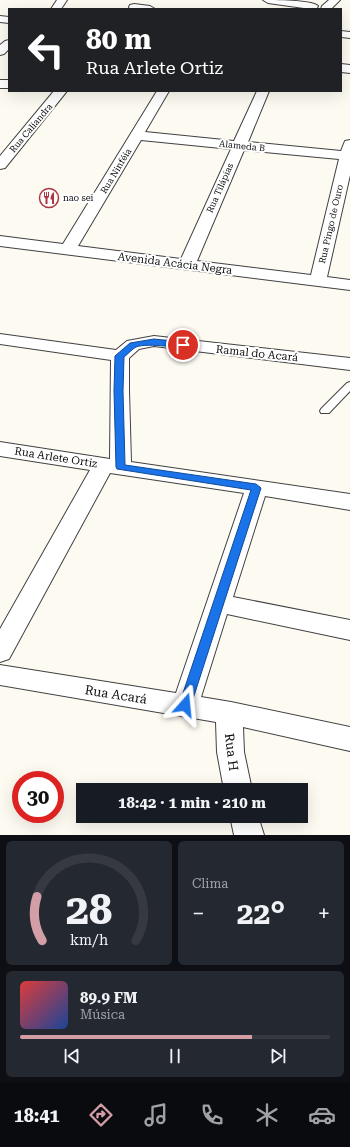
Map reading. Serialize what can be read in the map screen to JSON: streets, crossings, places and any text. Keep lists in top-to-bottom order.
{
  "streets": {
    "street": [
      "Rua Caliandra",
      "Alameda B",
      "Rua Ninféia",
      "Rua Tilápias",
      "Rua Pingo de Ouro",
      "Avenida Acácia Negra",
      "Ramal do Acará",
      "Rua Arlete Ortiz",
      "Rua Acará",
      "Rua H"
    ]
  },
  "crossings": [
    ["Alameda B", "Rua Ninféia"],
    ["Alameda B", "Rua Tilápias"],
    ["Alameda B", "Rua Pingo de Ouro"],
    ["Rua Ninféia", "Avenida Acácia Negra"],
    ["Rua Tilápias", "Avenida Acácia Negra"],
    ["Rua Pingo de Ouro", "Avenida Acácia Negra"],
    ["Rua Acará", "Rua H"]
  ],
  "places": {
    "restaurant": ["nao sei"]
  },
  "page": {
    "turn": ["80 m", "Rua Arlete Ortiz"],
    "limit": "30",
    "trip": "18:42 · 1 min · 210 m",
    "tile": "Clima",
    "heat": ["−", "22°", "+"],
    "song": ["89.9 FM", "Música"],
    "tabs": "18:41",
    "gauge": ["28", "km/h"]
  }
}
